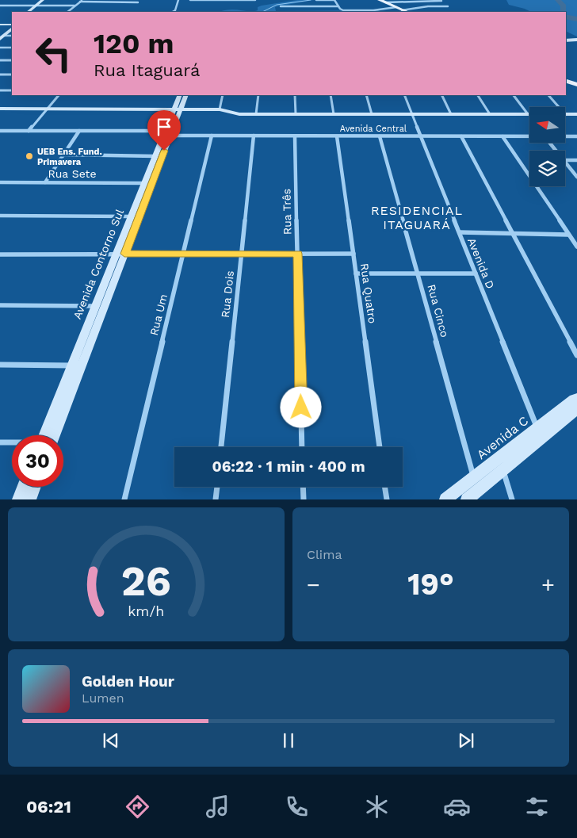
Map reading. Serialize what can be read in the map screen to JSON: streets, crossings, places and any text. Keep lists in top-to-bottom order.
{
  "streets": {
    "street": [
      "Avenida Central",
      "Rua Sete",
      "Rua Três",
      "Avenida D",
      "Avenida Contorno Sul",
      "Rua Quatro",
      "Rua Dois",
      "Rua Cinco",
      "Rua Um",
      "Avenida C"
    ]
  },
  "crossings": [
    ["Avenida Central", "Rua Três"],
    ["Avenida Central", "Avenida D"],
    ["Avenida Central", "Avenida Contorno Sul"],
    ["Avenida Central", "Rua Quatro"],
    ["Avenida Central", "Rua Dois"],
    ["Avenida Central", "Rua Cinco"],
    ["Avenida Central", "Rua Um"],
    ["Rua Sete", "Avenida Contorno Sul"],
    ["Avenida D", "Avenida C"],
    ["Rua Cinco", "Avenida C"]
  ],
  "districts": ["RESIDENCIAL ITAGUARÁ"],
  "places": ["UEB Ens. Fund. Primavera"],
  "north": "left",
  "page": {
    "turn": ["120 m", "Rua Itaguará"],
    "limit": "30",
    "trip": "06:22 · 1 min · 400 m",
    "tile": "Clima",
    "heat": ["−", "19°", "+"],
    "song": ["Golden Hour", "Lumen"],
    "tabs": "06:21",
    "gauge": ["26", "km/h"]
  }
}
